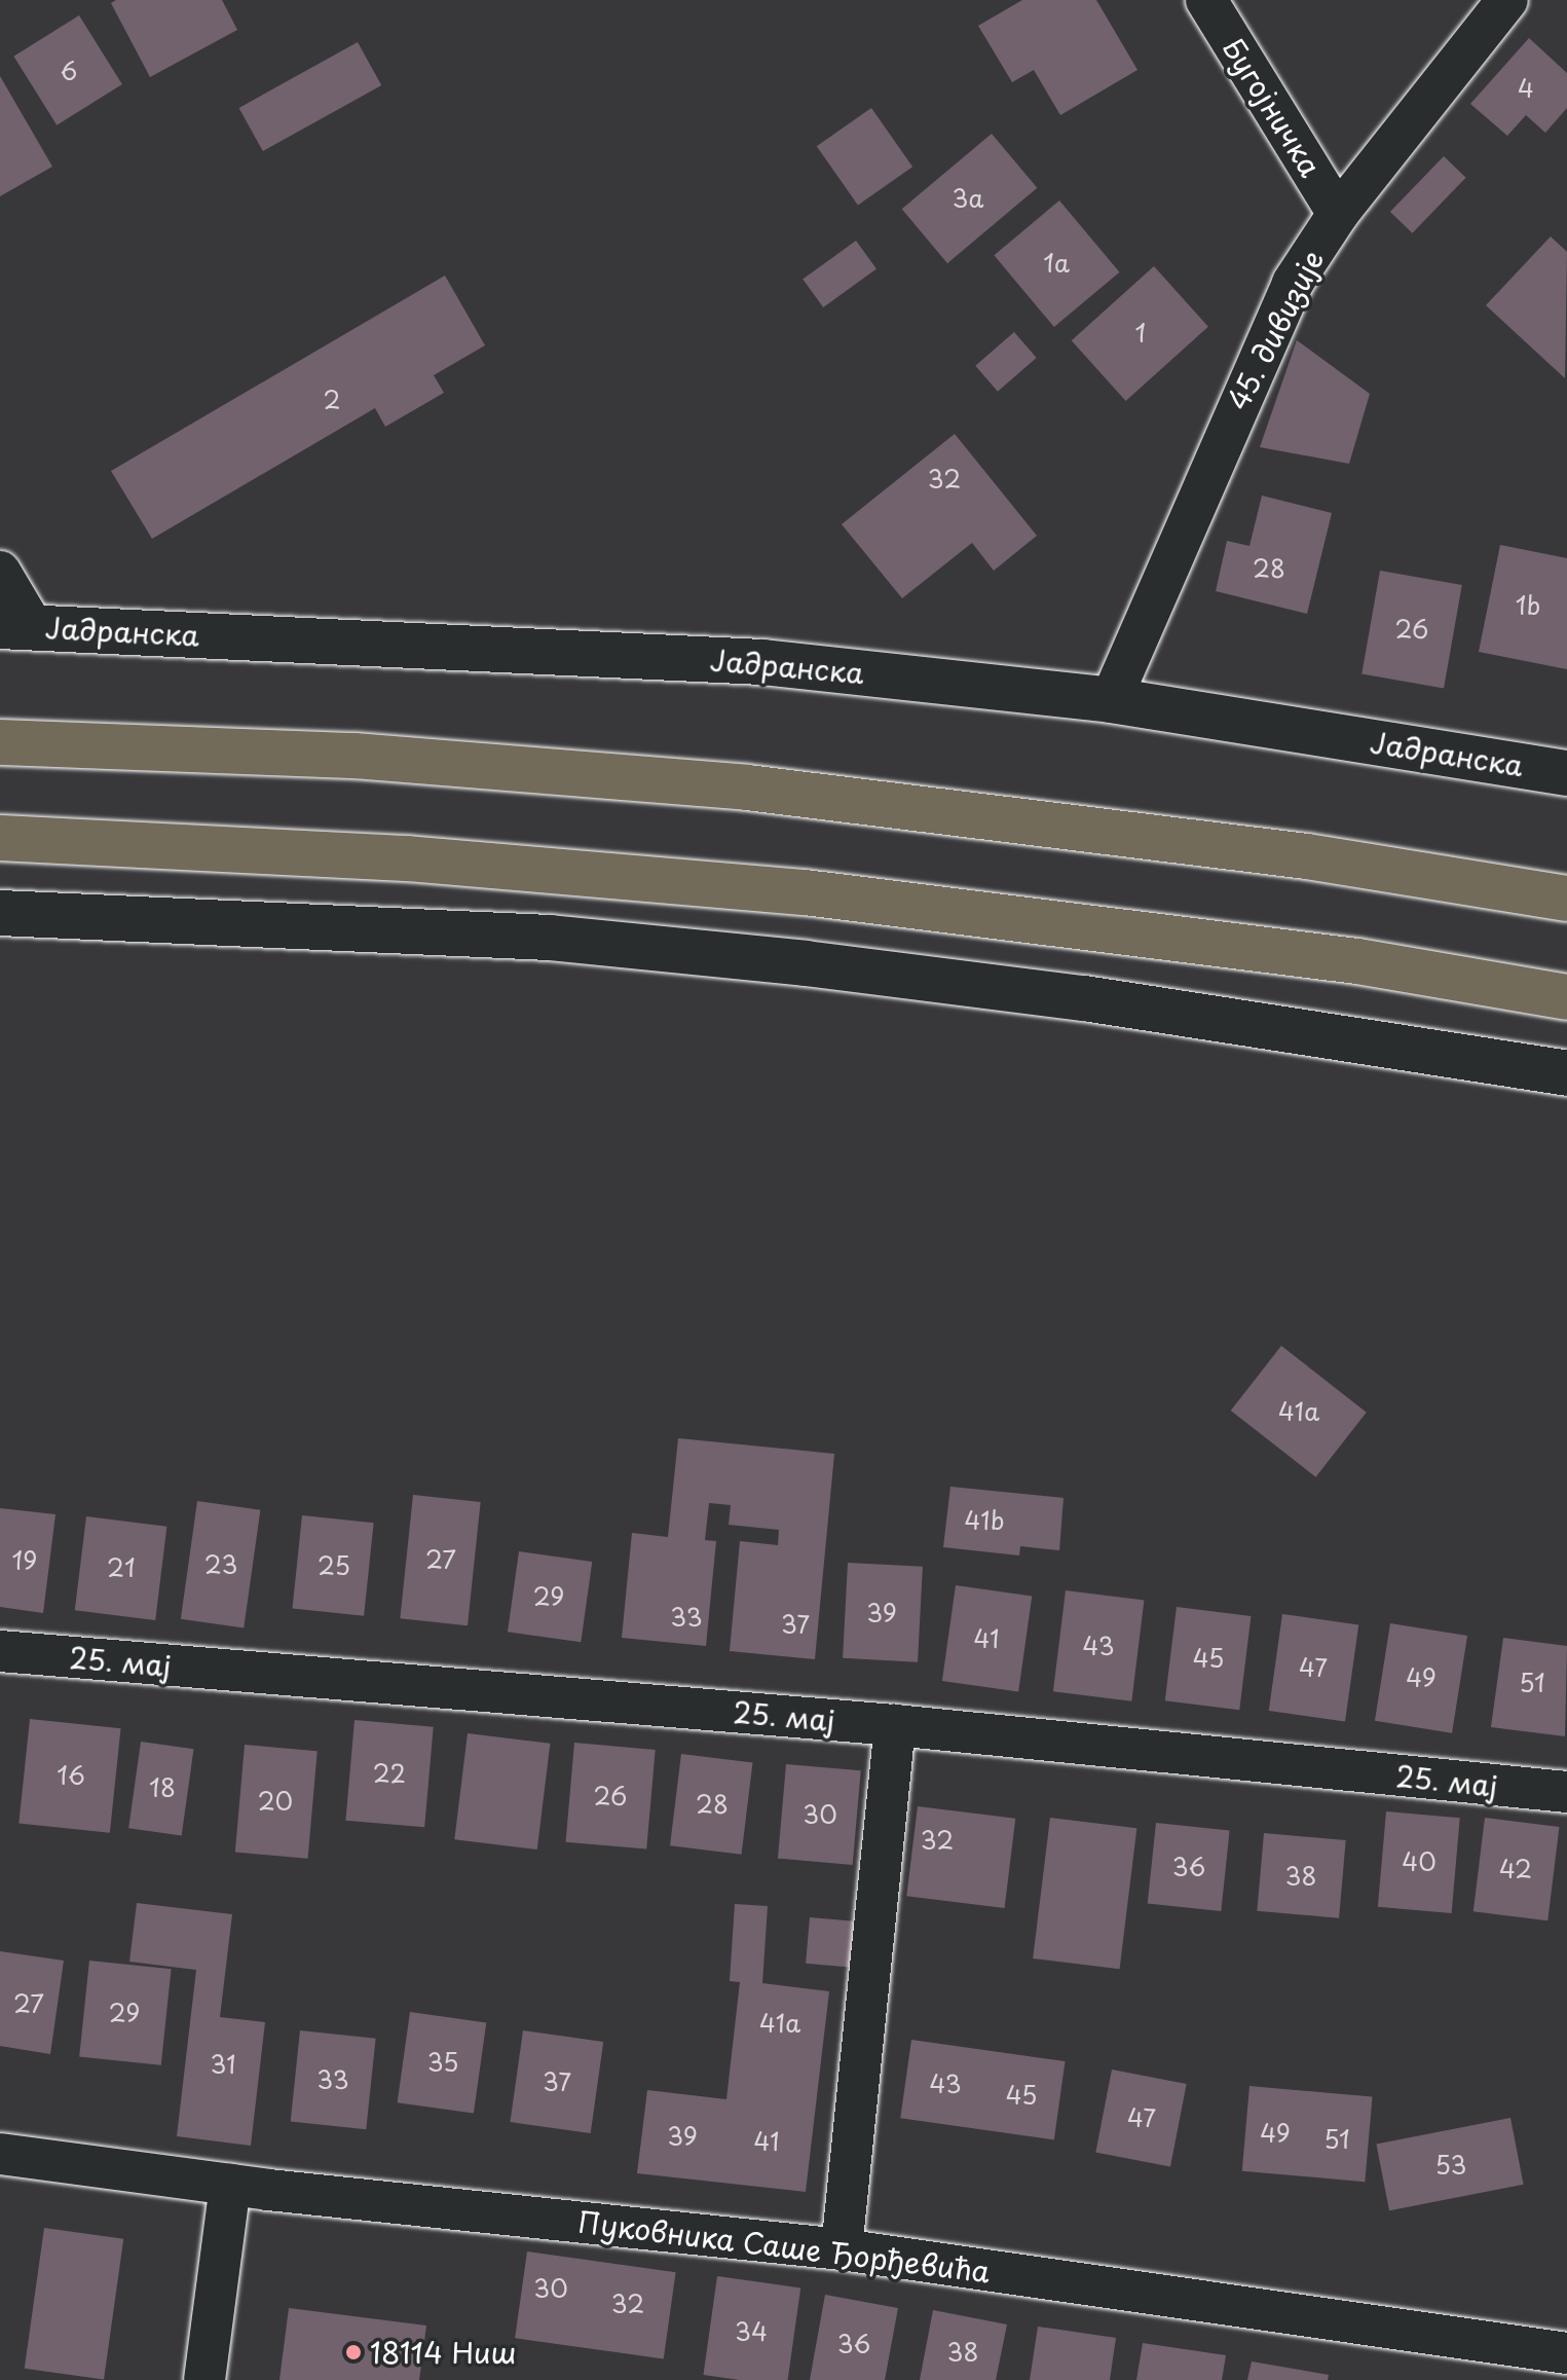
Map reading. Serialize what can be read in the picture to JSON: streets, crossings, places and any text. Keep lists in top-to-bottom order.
{
  "streets": {
    "main road": ["Јадранска"],
    "street": [
      "Бугојничка",
      "45. дивизије",
      "25. мај",
      "Пуковника Саше Ђорђевића"
    ]
  },
  "crossings": [
    ["Бугојничка", "45. дивизије"],
    ["45. дивизије", "Јадранска"]
  ],
  "places": ["18114 Ниш"],
  "house_numbers": [
    "6",
    "4",
    "3a",
    "1a",
    "1",
    "2",
    "32",
    "28",
    "1b",
    "26",
    "41a",
    "41b",
    "27",
    "19",
    "23",
    "25",
    "21",
    "29",
    "39",
    "33",
    "37",
    "41",
    "43",
    "45",
    "47",
    "49",
    "51",
    "22",
    "16",
    "18",
    "26",
    "20",
    "28",
    "30",
    "32",
    "40",
    "36",
    "42",
    "38",
    "27",
    "29",
    "41a",
    "35",
    "31",
    "33",
    "37",
    "43",
    "45",
    "47",
    "49",
    "39",
    "51",
    "41",
    "53",
    "30",
    "32",
    "34",
    "36",
    "38"
  ]
}
